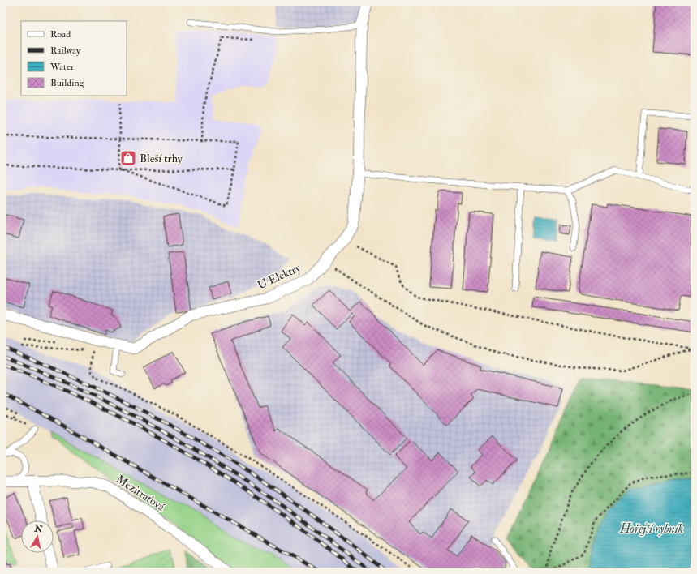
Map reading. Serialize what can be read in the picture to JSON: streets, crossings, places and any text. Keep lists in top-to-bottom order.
{
  "streets": {
    "street": ["U Elektry", "Mezitraťová"]
  },
  "water": ["Hořejší rybník"],
  "places": {
    "shop": ["Bleší trhy"]
  },
  "legend": [
    "Road",
    "Railway",
    "Water",
    "Building"
  ],
  "north": "top"
}
